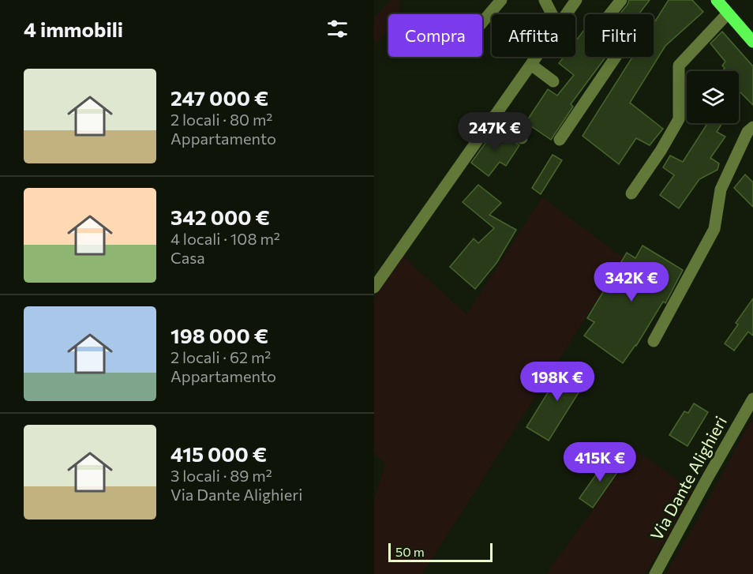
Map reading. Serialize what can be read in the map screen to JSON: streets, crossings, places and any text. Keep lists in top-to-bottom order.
{
  "streets": {
    "street": ["Via Dante Alighieri"]
  },
  "scale_bar": "50 m",
  "page": {
    "heading": "4 immobili",
    "chip": ["Compra", "Affitta", "Filtri"],
    "list": [
      {
        "name": "247 000 €",
        "note": "2 locali · 80 m² · Appartamento"
      },
      {
        "name": "342 000 €",
        "note": "4 locali · 108 m² · Casa"
      },
      {
        "name": "198 000 €",
        "note": "2 locali · 62 m² · Appartamento"
      },
      {
        "name": "415 000 €",
        "note": "3 locali · 89 m² · Via Dante Alighieri"
      }
    ],
    "price": [
      "247K €",
      "342K €",
      "198K €",
      "415K €"
    ],
    "scale": "50 m"
  }
}
